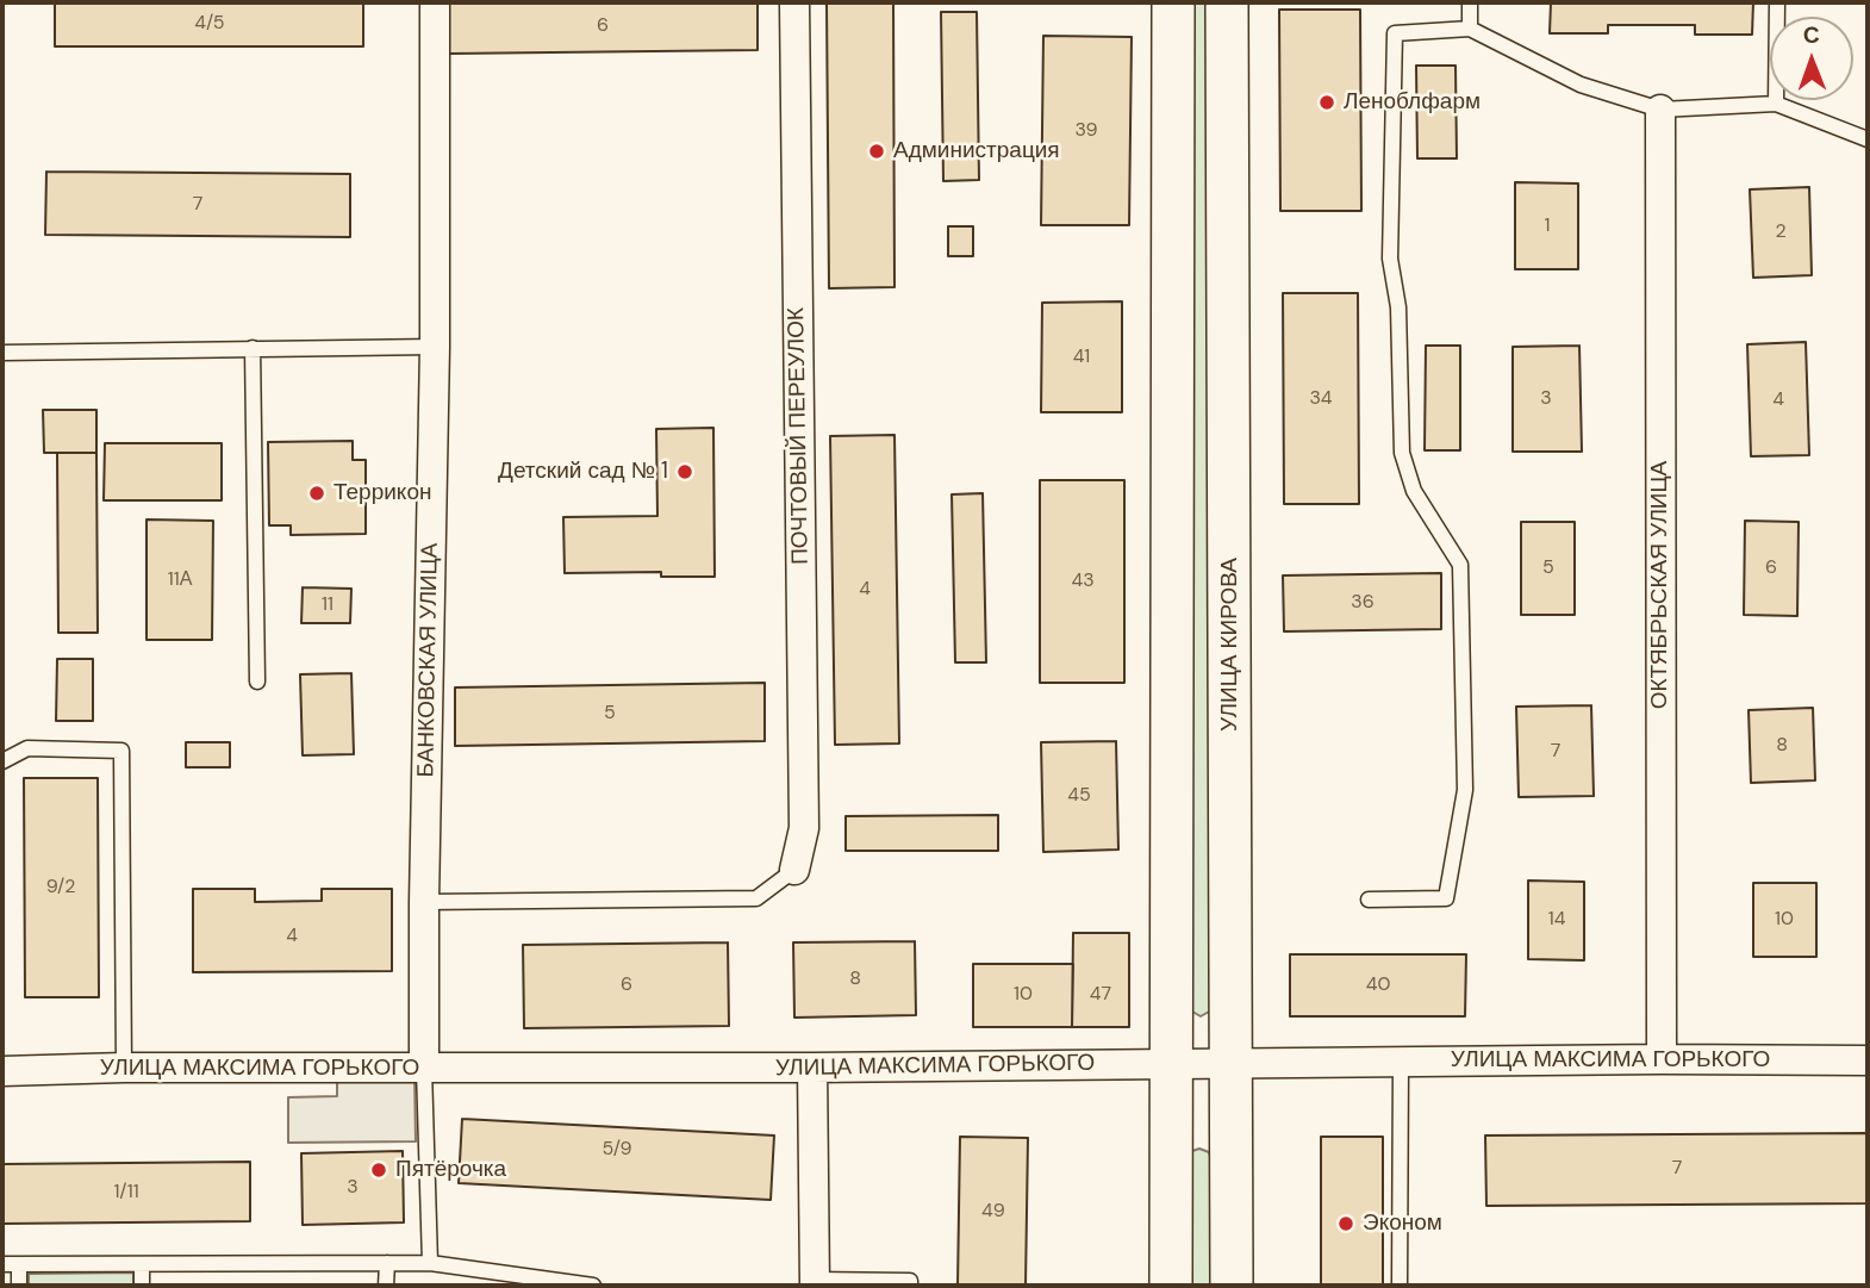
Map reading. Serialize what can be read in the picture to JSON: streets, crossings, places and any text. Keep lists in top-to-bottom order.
{
  "streets": {
    "main road": ["УЛИЦА КИРОВА"],
    "street": [
      "ПОЧТОВЫЙ ПЕРЕУЛОК",
      "ОКТЯБРЬСКАЯ УЛИЦА",
      "БАНКОВСКАЯ УЛИЦА",
      "УЛИЦА МАКСИМА ГОРЬКОГО"
    ]
  },
  "crossings": [
    ["ОКТЯБРЬСКАЯ УЛИЦА", "УЛИЦА МАКСИМА ГОРЬКОГО"],
    ["УЛИЦА КИРОВА", "УЛИЦА МАКСИМА ГОРЬКОГО"],
    ["БАНКОВСКАЯ УЛИЦА", "УЛИЦА МАКСИМА ГОРЬКОГО"]
  ],
  "places": [
    "Леноблфарм",
    "Администрация",
    "Детский сад № 1",
    "Террикон",
    "Пятёрочка",
    "Эконом"
  ],
  "house_numbers": [
    "4/5",
    "6",
    "39",
    "7",
    "1",
    "2",
    "41",
    "34",
    "3",
    "4",
    "5",
    "6",
    "11А",
    "43",
    "4",
    "36",
    "11",
    "5",
    "8",
    "7",
    "45",
    "9/2",
    "14",
    "10",
    "4",
    "8",
    "6",
    "40",
    "10",
    "47",
    "5/9",
    "7",
    "3",
    "1/11",
    "49"
  ],
  "north": "top"
}
